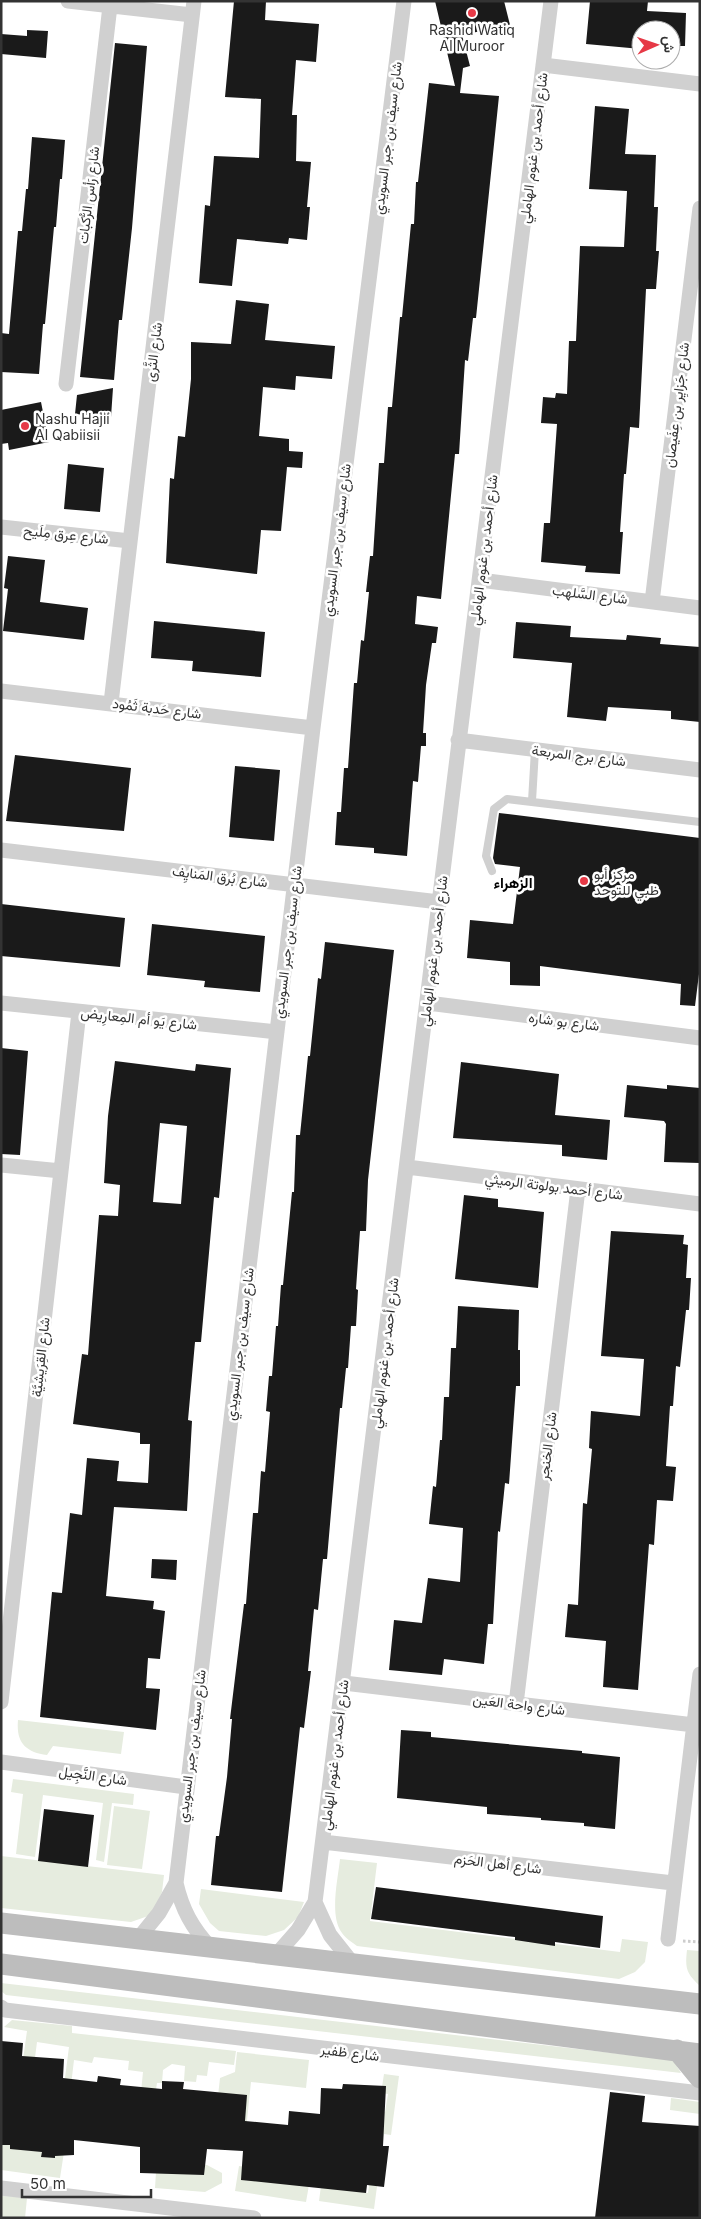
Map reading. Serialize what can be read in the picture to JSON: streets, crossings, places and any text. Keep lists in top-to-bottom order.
{
  "streets": {
    "street": [
      "شارع سيف بن جبر السويدي",
      "شارع أحمد بن غنوم الهاملي",
      "شارع رَأس الرُّكبات",
      "شارع الثَّرى",
      "شارع جَزايِر بن عِفَيصان",
      "شارع عِرق مِلَيح",
      "شارع السَّلهب",
      "شارع حَدبة ثَمُود",
      "شارع برج المربعة",
      "شارع بُرق المَنايِف",
      "شارع يَو أم المِعارِيض",
      "شارع بو شاره",
      "شارع أحمد بولوتة الرميثي",
      "شارع القِرَيشِيَّة",
      "شارع الخنجر",
      "شارع واحة العَين",
      "شارع النَّجِيل",
      "شارع أهل الحَزم",
      "شارع ظفير"
    ]
  },
  "crossings": [
    ["شارع سيف بن جبر السويدي", "شارع حَدبة ثَمُود"],
    ["شارع سيف بن جبر السويدي", "شارع بُرق المَنايِف"],
    ["شارع سيف بن جبر السويدي", "شارع يَو أم المِعارِيض"],
    ["شارع سيف بن جبر السويدي", "شارع النَّجِيل"],
    ["شارع أحمد بن غنوم الهاملي", "شارع السَّلهب"],
    ["شارع أحمد بن غنوم الهاملي", "شارع برج المربعة"],
    ["شارع أحمد بن غنوم الهاملي", "شارع بُرق المَنايِف"],
    ["شارع أحمد بن غنوم الهاملي", "شارع بو شاره"],
    ["شارع أحمد بن غنوم الهاملي", "شارع أحمد بولوتة الرميثي"],
    ["شارع أحمد بن غنوم الهاملي", "شارع واحة العَين"],
    ["شارع أحمد بن غنوم الهاملي", "شارع أهل الحَزم"],
    ["شارع الثَّرى", "شارع عِرق مِلَيح"],
    ["شارع الثَّرى", "شارع حَدبة ثَمُود"],
    ["شارع جَزايِر بن عِفَيصان", "شارع السَّلهب"],
    ["شارع يَو أم المِعارِيض", "شارع القِرَيشِيَّة"],
    ["شارع أحمد بولوتة الرميثي", "شارع الخنجر"],
    ["شارع الخنجر", "شارع واحة العَين"]
  ],
  "districts": ["الزهراء"],
  "places": ["Rashid Watiq Al Muroor", "Nashu Hajii Al Qabiisii", "مركز أبو ظبي للتوحد"],
  "scale_bar": "50 m",
  "north": "right"
}
